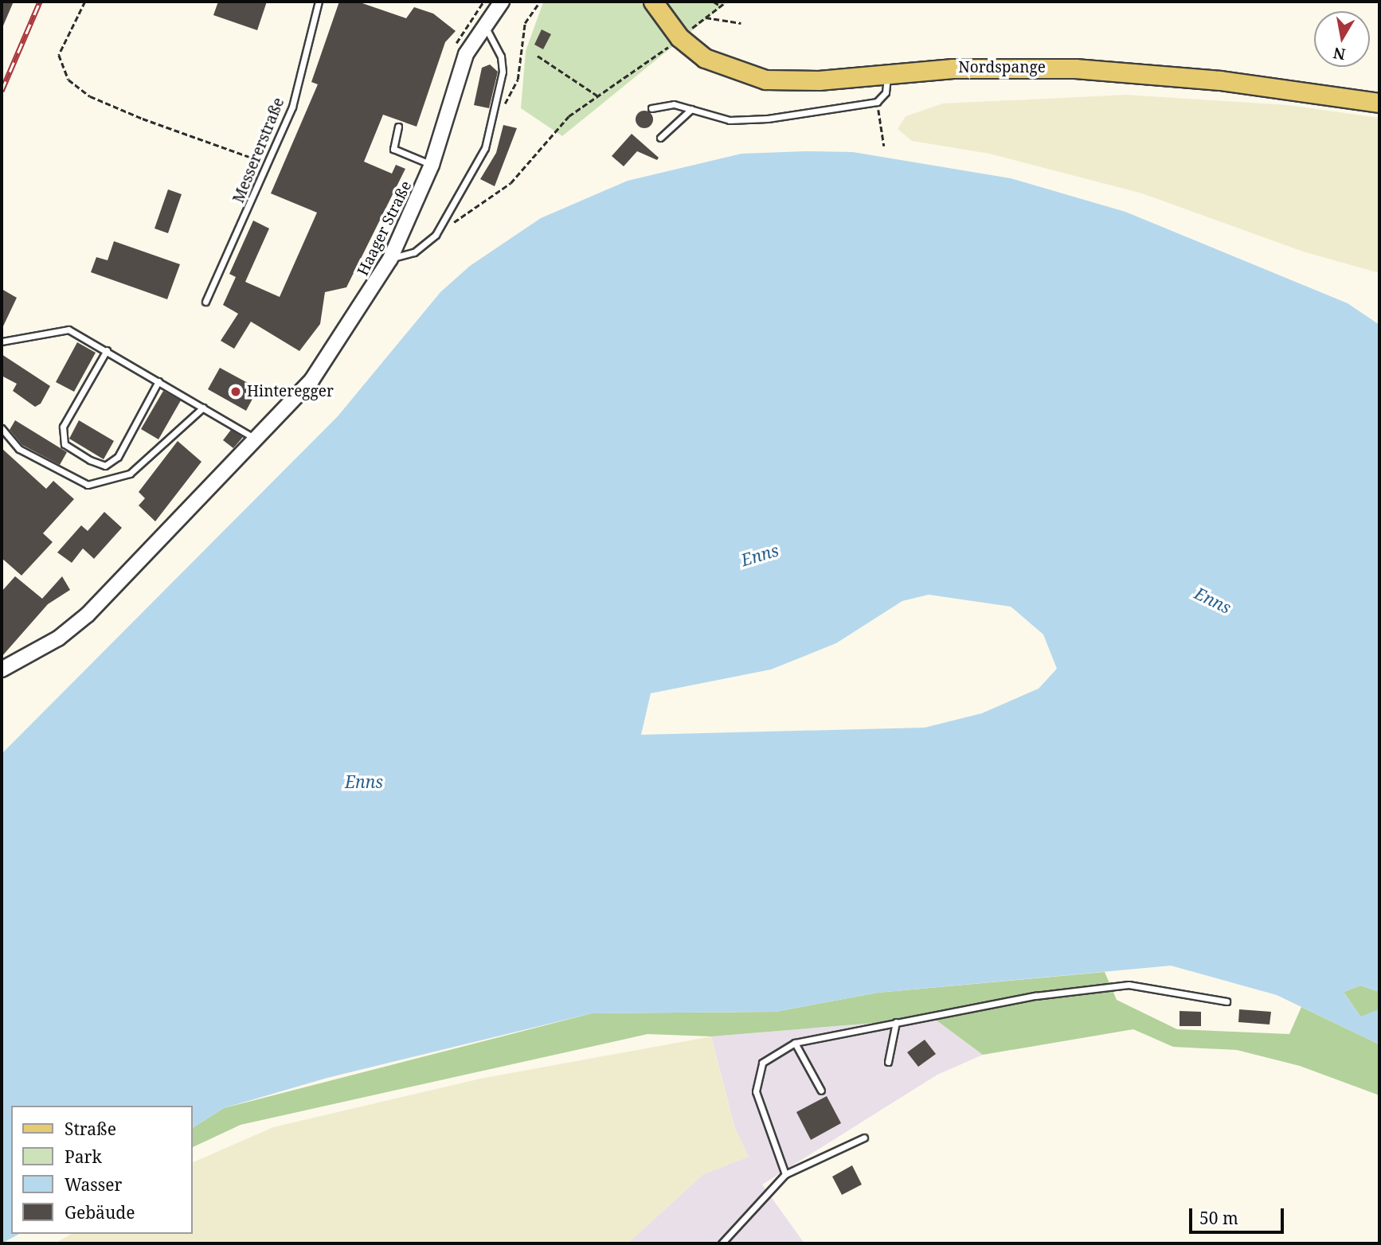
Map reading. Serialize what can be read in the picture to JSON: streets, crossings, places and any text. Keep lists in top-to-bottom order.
{
  "streets": {
    "main road": ["Nordspange"],
    "street": ["Haager Straße"],
    "lane": ["Messererstraße"]
  },
  "water": ["Enns"],
  "places": ["Hinteregger"],
  "legend": [
    "Straße",
    "Park",
    "Wasser",
    "Gebäude"
  ],
  "scale_bar": "50 m",
  "north": "bottom"
}
